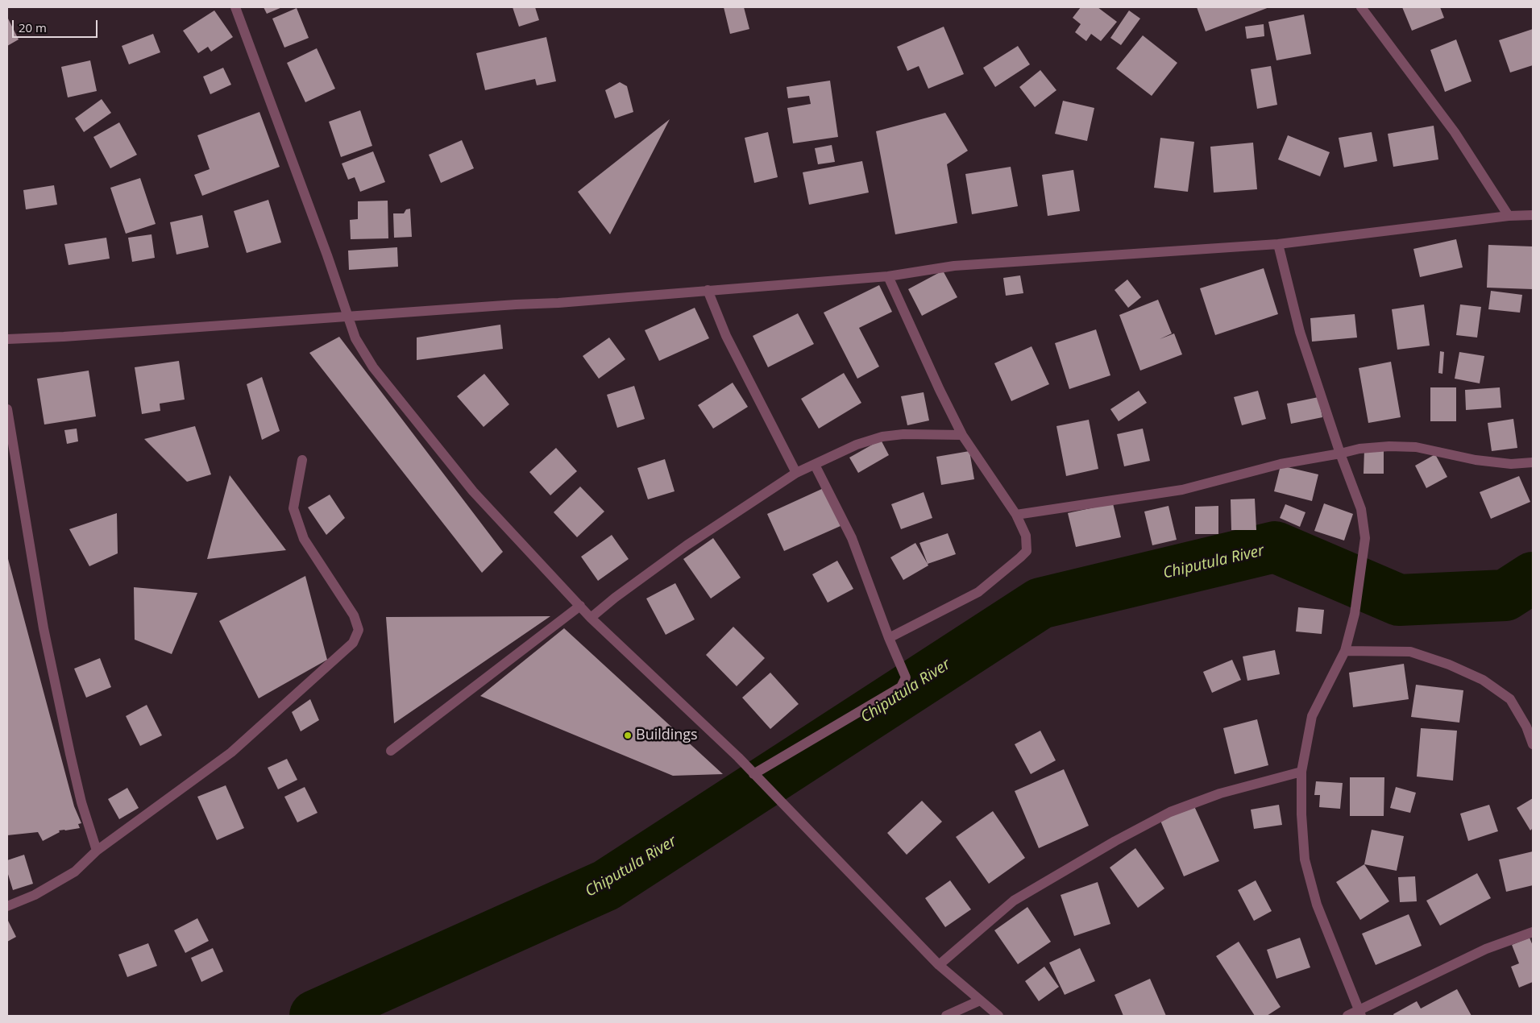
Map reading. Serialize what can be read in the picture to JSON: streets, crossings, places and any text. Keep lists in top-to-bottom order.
{
  "water": ["Chiputula River"],
  "places": ["Buildings"],
  "scale_bar": "20 m"
}
